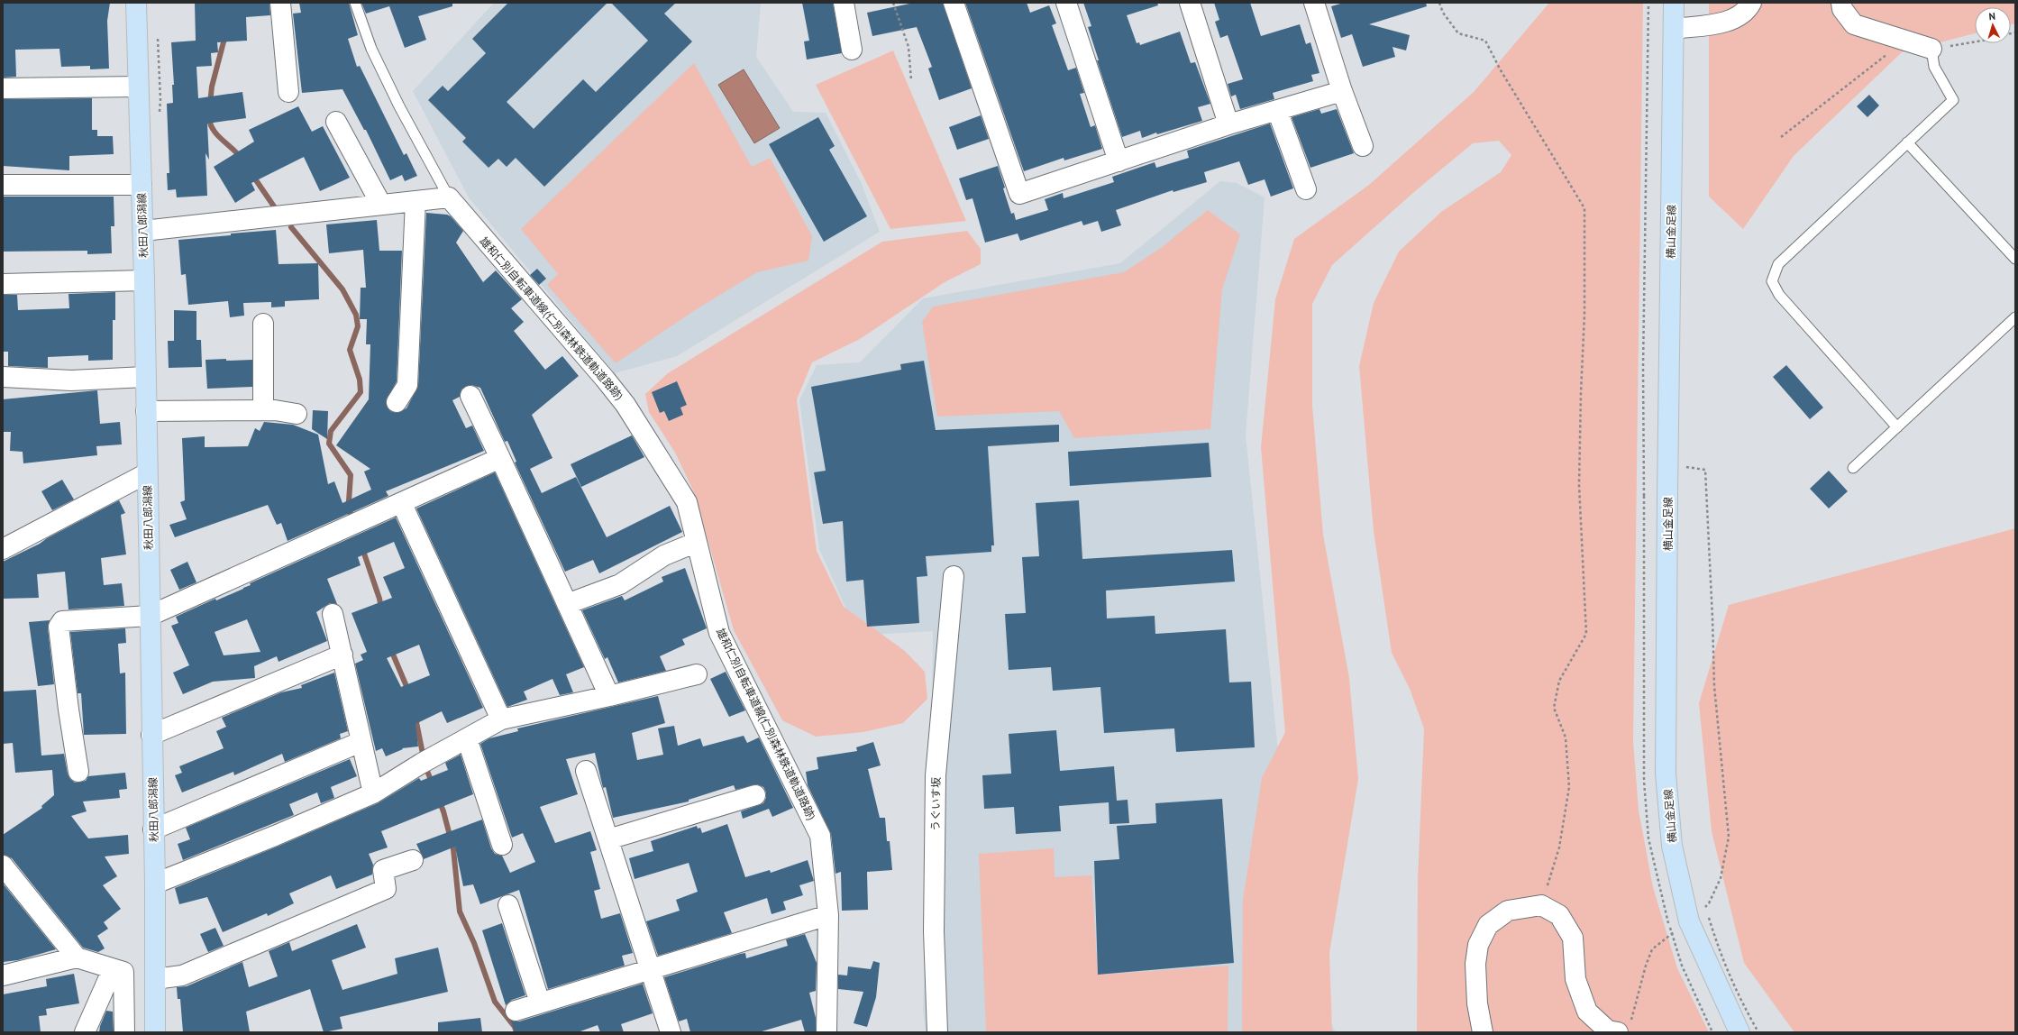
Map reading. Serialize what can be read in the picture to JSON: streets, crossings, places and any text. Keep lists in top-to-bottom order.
{
  "streets": {
    "main road": ["秋田八郎潟線", "横山金足線"],
    "street": ["雄和仁別自転車道線(仁別森林鉄道軌道路跡)", "うぐいす坂"]
  },
  "north": "top"
}
